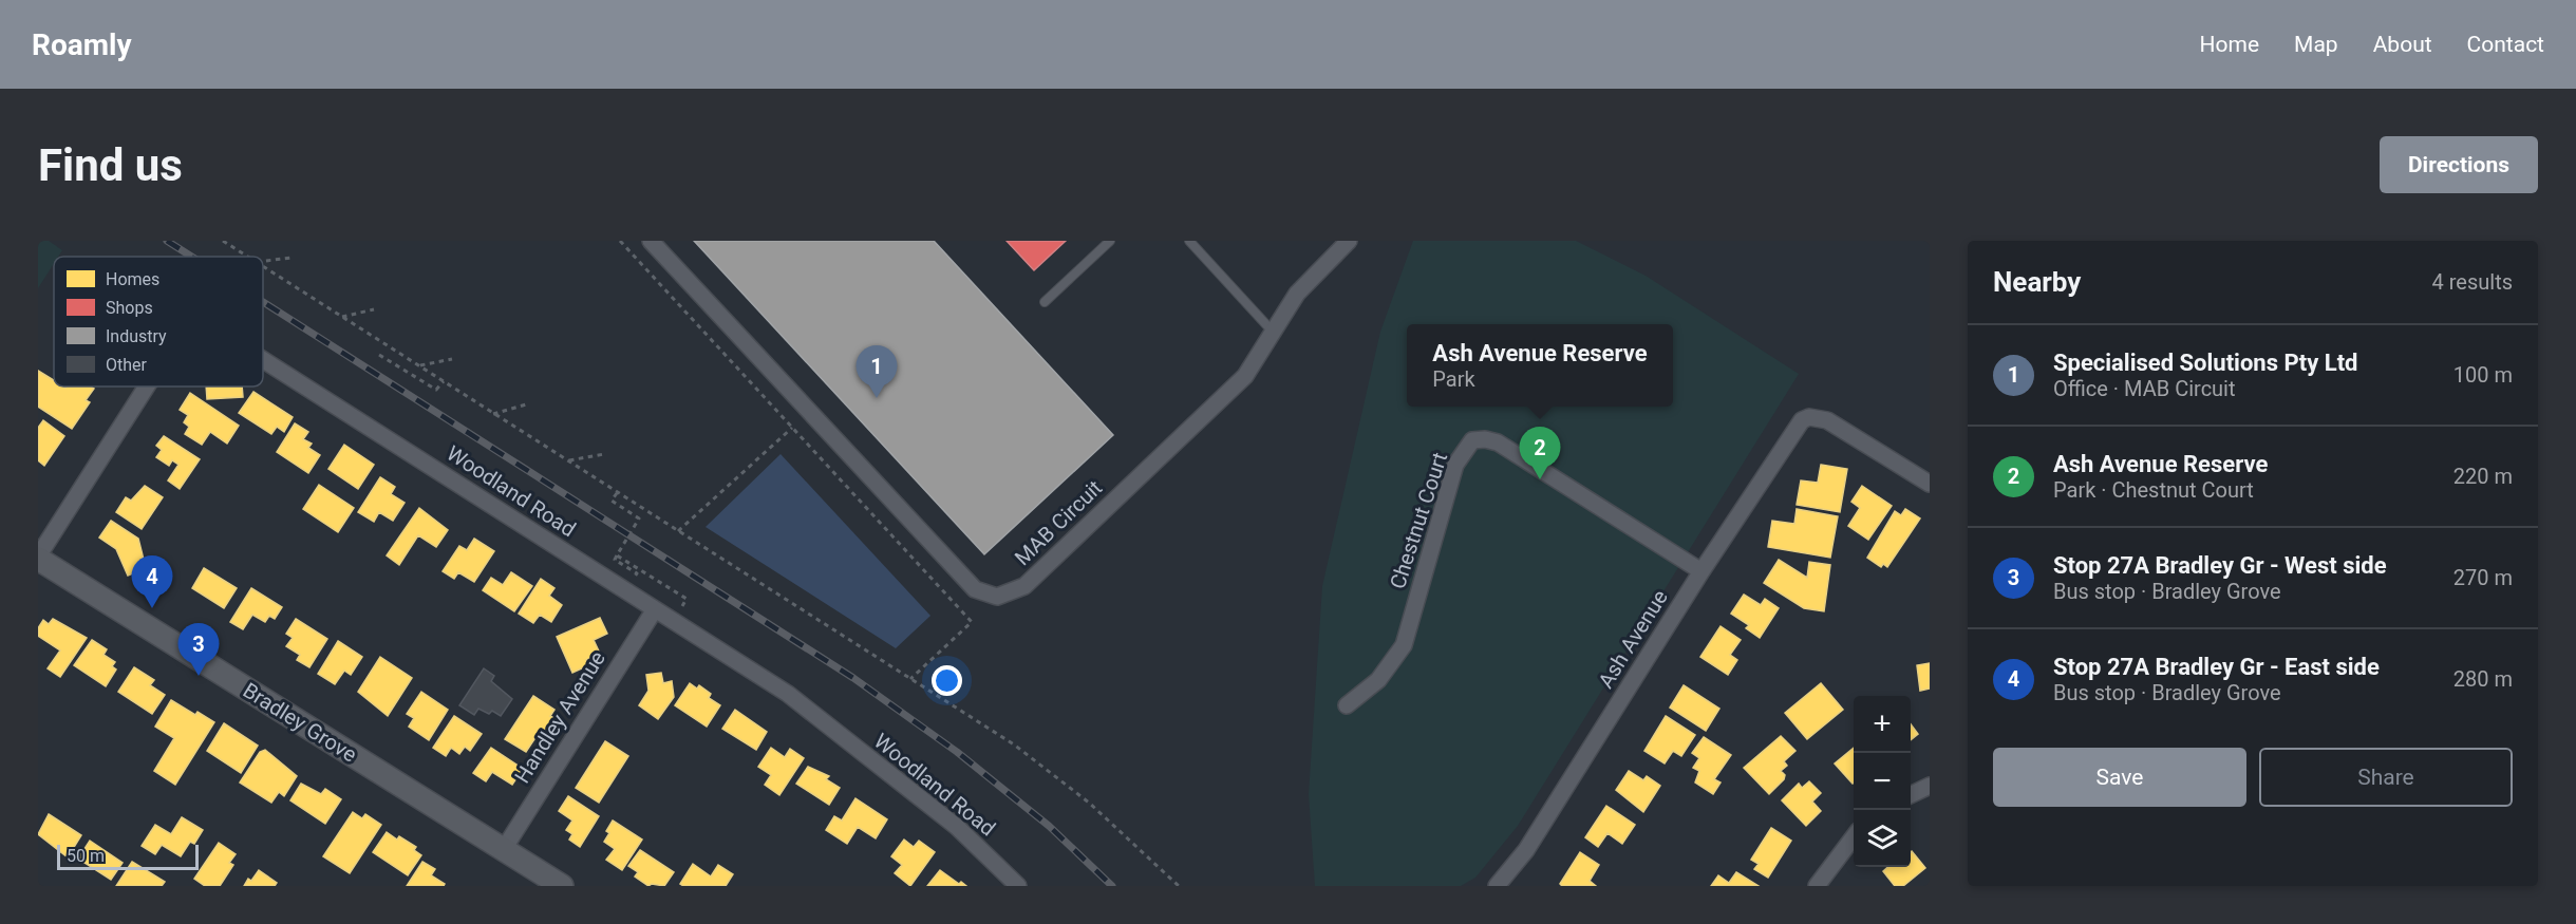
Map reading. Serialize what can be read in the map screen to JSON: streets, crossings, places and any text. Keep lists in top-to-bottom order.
{
  "streets": {
    "street": [
      "Woodland Road",
      "Chestnut Court",
      "MAB Circuit",
      "Ash Avenue",
      "Handley Avenue",
      "Bradley Grove"
    ]
  },
  "crossings": [
    ["Woodland Road", "Handley Avenue"],
    ["Woodland Road", "Bradley Grove"],
    ["Chestnut Court", "Ash Avenue"],
    ["Handley Avenue", "Bradley Grove"]
  ],
  "legend": [
    "Homes",
    "Shops",
    "Industry",
    "Other"
  ],
  "scale_bar": "50 m",
  "page": {
    "header": "Roamly",
    "nav": [
      "Home",
      "Map",
      "About",
      "Contact"
    ],
    "buttons": [
      "Directions",
      ["Save", "Share"]
    ],
    "title": "Find us",
    "heading": ["Nearby", "4 results"],
    "list": [
      {
        "mark": "1",
        "name": "Specialised Solutions Pty Ltd",
        "note": "Office · MAB Circuit",
        "value": "100 m"
      },
      {
        "mark": "2",
        "name": "Ash Avenue Reserve",
        "note": "Park · Chestnut Court",
        "value": "220 m"
      },
      {
        "mark": "3",
        "name": "Stop 27A Bradley Gr - West side",
        "note": "Bus stop · Bradley Grove",
        "value": "270 m"
      },
      {
        "mark": "4",
        "name": "Stop 27A Bradley Gr - East side",
        "note": "Bus stop · Bradley Grove",
        "value": "280 m"
      }
    ],
    "popup": ["Ash Avenue Reserve", "Park"],
    "pins": [
      "1",
      "2",
      "4",
      "3"
    ],
    "map_buttons": ["+", "−"],
    "scale": "50 m"
  }
}
